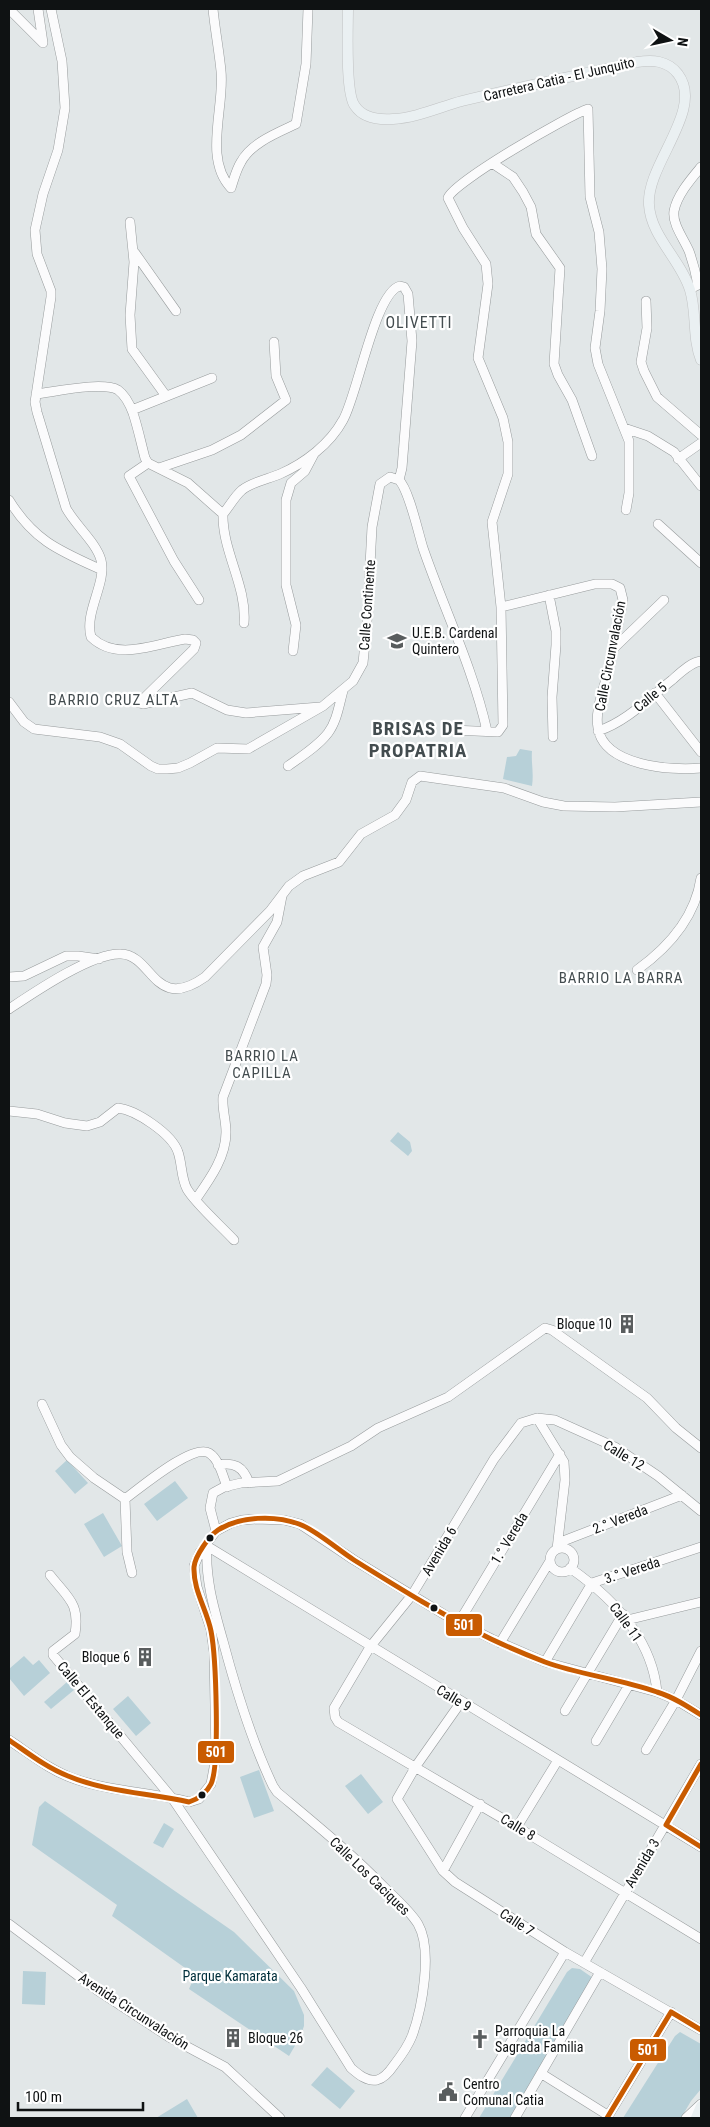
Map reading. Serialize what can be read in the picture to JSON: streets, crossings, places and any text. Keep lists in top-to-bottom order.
{
  "streets": {
    "main road": ["Carretera Catia - El Junquito"],
    "street": [
      "Calle Continente",
      "Calle Circunvalación",
      "Calle 5",
      "Calle 12",
      "2.° Vereda",
      "1.° Vereda",
      "Avenida 6",
      "3.° Vereda",
      "Calle 11",
      "Calle 9",
      "Calle El Estanque",
      "Calle 8",
      "Avenida 3",
      "Calle Los Caciques",
      "Calle 7",
      "Avenida Circunvalación"
    ]
  },
  "crossings": [
    ["Calle Circunvalación", "Calle 5"],
    ["Calle 12", "2.° Vereda"],
    ["Calle 12", "Avenida 6"],
    ["2.° Vereda", "Calle 11"],
    ["Avenida 6", "Calle 9"],
    ["Avenida 6", "Calle 8"],
    ["3.° Vereda", "Calle 11"],
    ["Calle 9", "Avenida 3"],
    ["Calle 9", "Calle Los Caciques"],
    ["Calle El Estanque", "Calle Los Caciques"],
    ["Calle 8", "Avenida 3"],
    ["Calle 8", "Calle 7"],
    ["Avenida 3", "Calle 7"]
  ],
  "districts": [
    "OLIVETTI",
    "BARRIO CRUZ ALTA",
    "BRISAS DE PROPATRIA",
    "BARRIO LA BARRA",
    "BARRIO LA CAPILLA"
  ],
  "parks": ["Parque Kamarata"],
  "places": {
    "school or university": ["U.E.B. Cardenal Quintero"],
    "building": ["Bloque 10", "Bloque 6", "Bloque 26"],
    "church": ["Parroquia La Sagrada Familia"],
    "public building": ["Centro Comunal Catia"]
  },
  "lines": ["transit line 501"],
  "scale_bar": "100 m",
  "north": "right"
}
